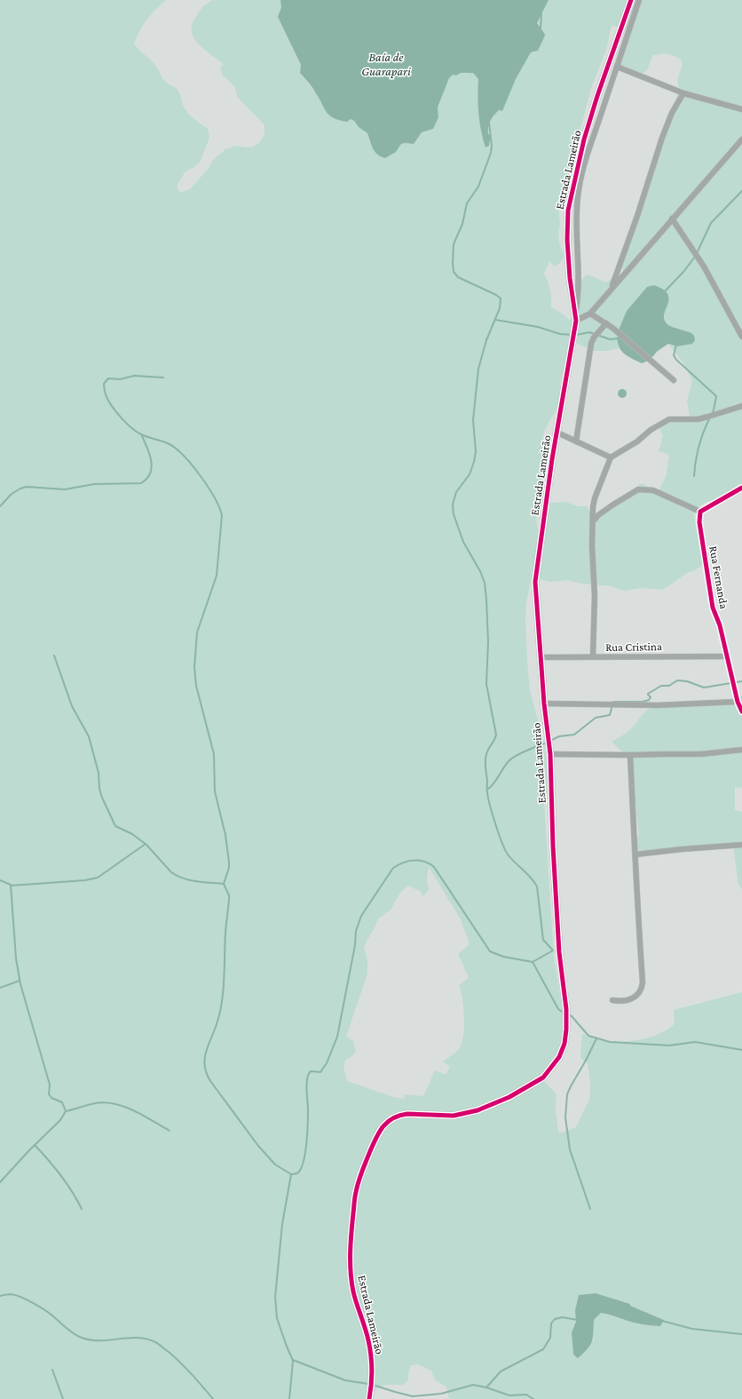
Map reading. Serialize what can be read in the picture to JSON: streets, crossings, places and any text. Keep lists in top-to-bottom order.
{
  "streets": {
    "street": ["Estrada Lameirão", "Rua Fernanda", "Rua Cristina"]
  },
  "crossings": [
    ["Estrada Lameirão", "Rua Cristina"],
    ["Rua Fernanda", "Rua Cristina"]
  ],
  "water": ["Baía de Guarapari"]
}
